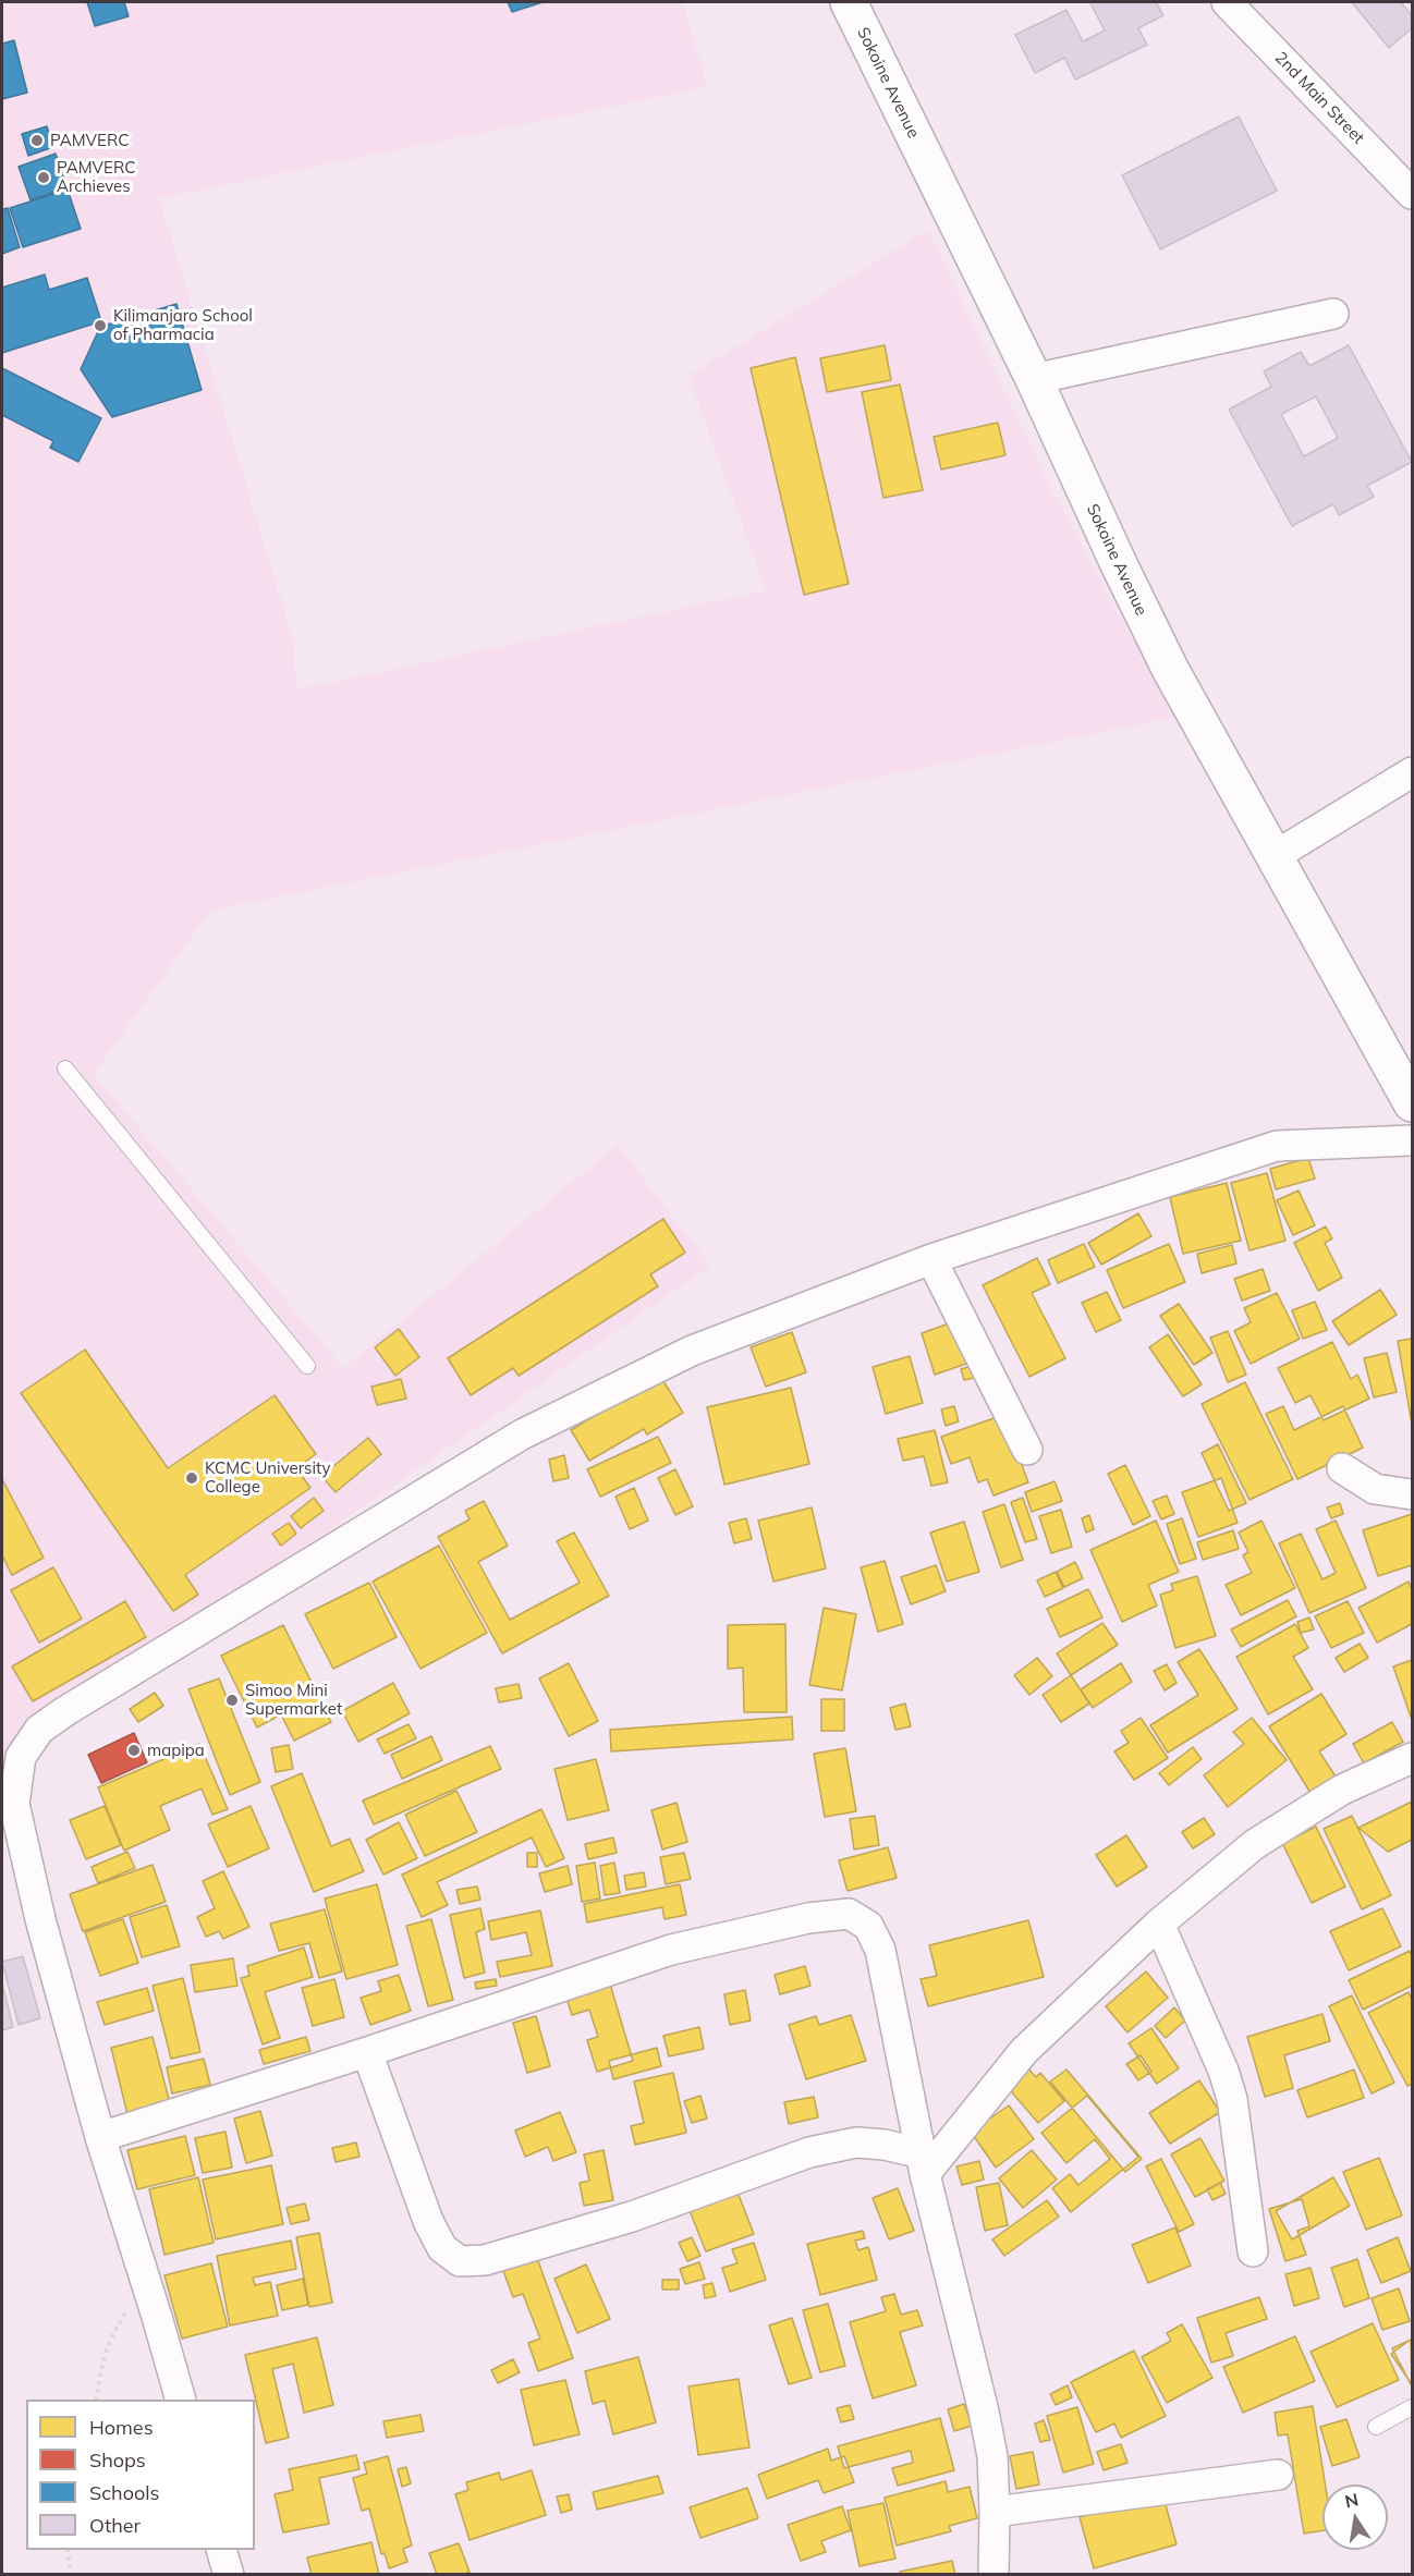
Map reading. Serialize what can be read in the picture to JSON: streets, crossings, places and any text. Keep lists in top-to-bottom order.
{
  "streets": {
    "street": ["Sokoine Avenue", "2nd Main Street"]
  },
  "places": [
    "PAMVERC",
    "PAMVERC Archieves",
    "Kilimanjaro School of Pharmacia",
    "KCMC University College",
    "Simoo Mini Supermarket",
    "mapipa"
  ],
  "legend": [
    "Homes",
    "Shops",
    "Schools",
    "Other"
  ],
  "north": "top"
}
